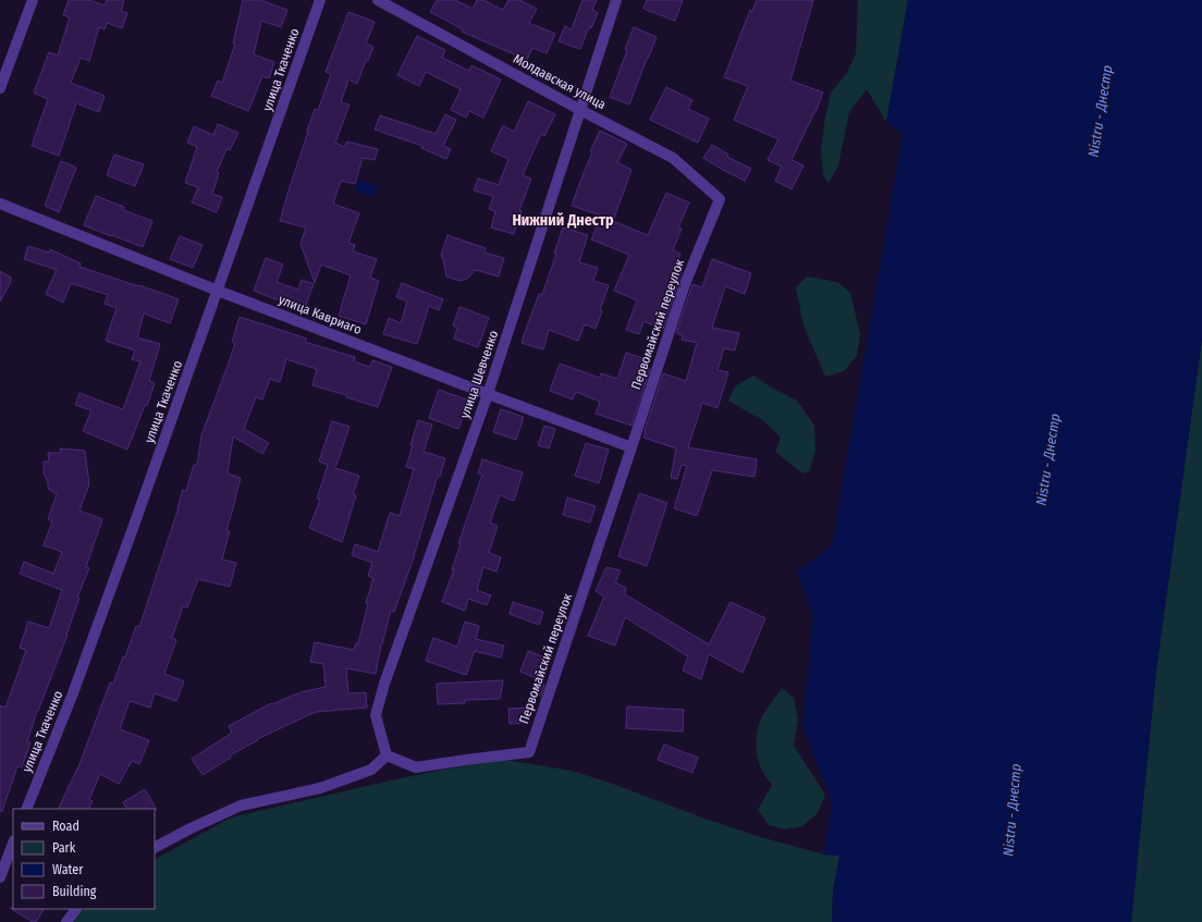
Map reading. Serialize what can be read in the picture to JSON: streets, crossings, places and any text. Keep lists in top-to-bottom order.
{
  "streets": {
    "street": [
      "улица Ткаченко",
      "Молдавская улица",
      "улица Кавриаго",
      "Первомайский переулок",
      "улица Шевченко"
    ]
  },
  "crossings": [
    ["улица Ткаченко", "улица Кавриаго"],
    ["Молдавская улица", "Первомайский переулок"],
    ["Молдавская улица", "улица Шевченко"],
    ["улица Кавриаго", "Первомайский переулок"],
    ["улица Кавриаго", "улица Шевченко"],
    ["Первомайский переулок", "улица Шевченко"]
  ],
  "districts": ["Нижний Днестр"],
  "water": ["Nistru - Днестр"],
  "legend": [
    "Road",
    "Park",
    "Water",
    "Building"
  ]
}
